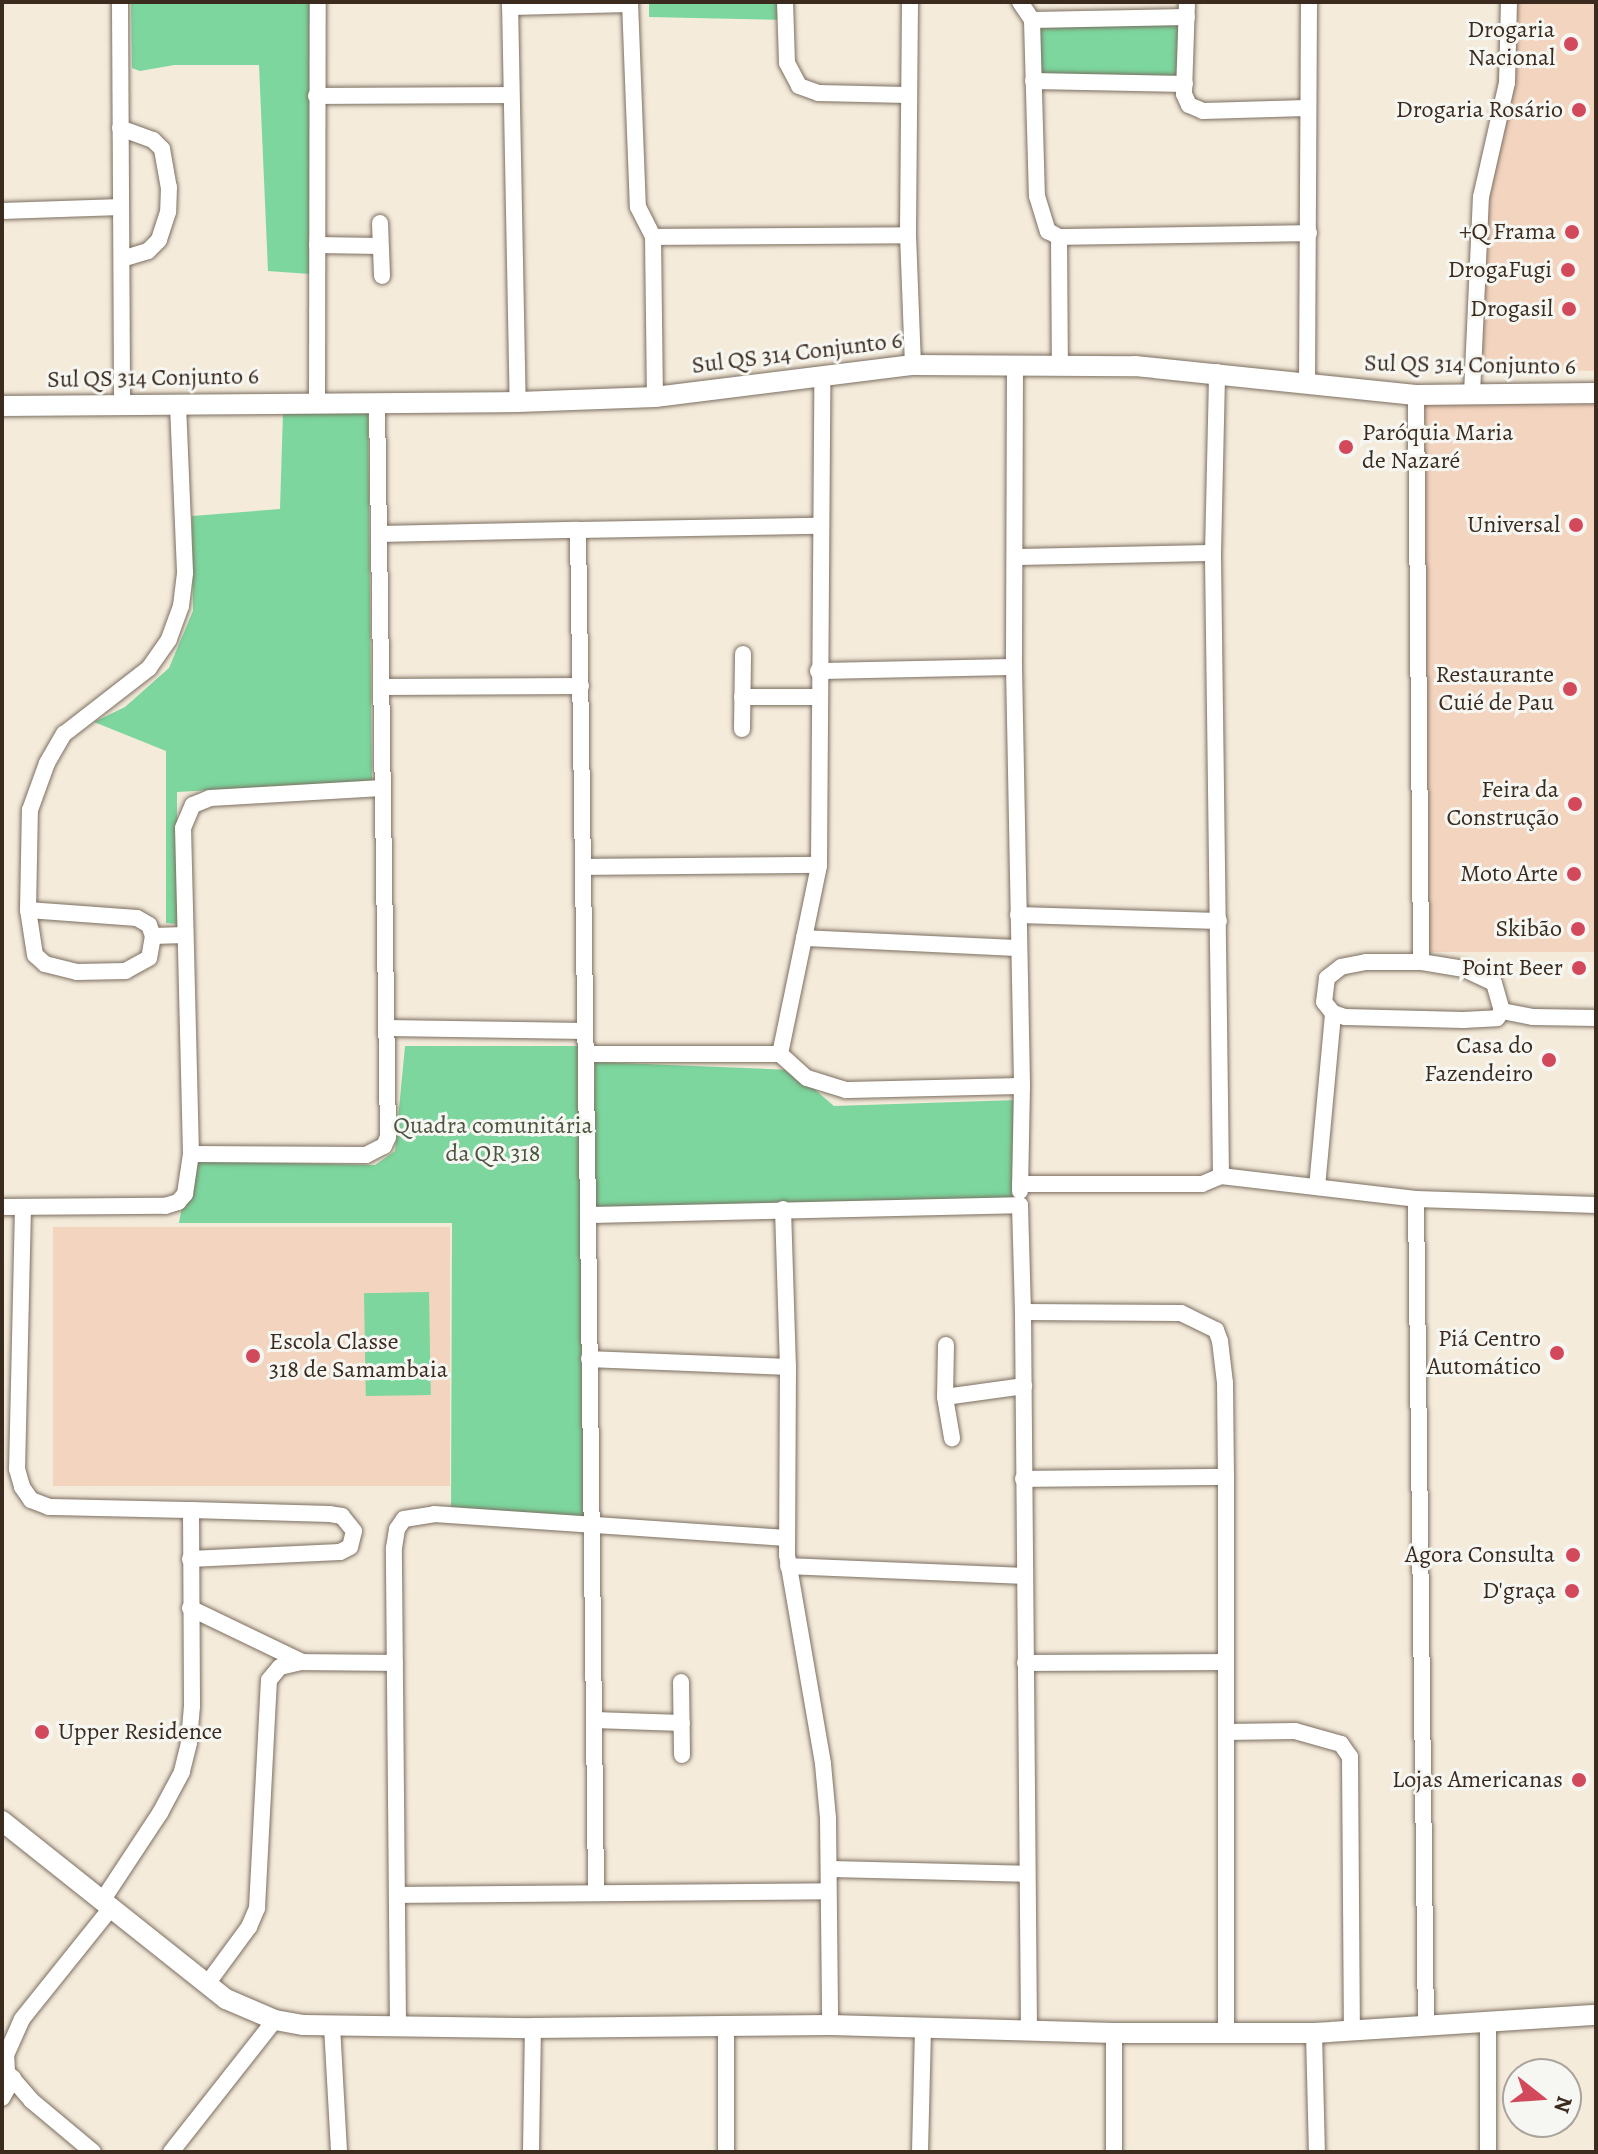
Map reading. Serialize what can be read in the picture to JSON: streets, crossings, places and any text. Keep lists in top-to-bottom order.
{
  "streets": {
    "street": ["Sul QS 314 Conjunto 6"]
  },
  "parks": ["Quadra comunitária da QR 318"],
  "places": [
    "Drogaria Nacional",
    "Drogaria Rosário",
    "+Q Frama",
    "DrogaFugi",
    "Drogasil",
    "Paróquia Maria de Nazaré",
    "Universal",
    "Restaurante Cuié de Pau",
    "Feira da Construção",
    "Moto Arte",
    "Skibão",
    "Point Beer",
    "Casa do Fazendeiro",
    "Piá Centro Automático",
    "Escola Classe 318 de Samambaia",
    "Agora Consulta",
    "D'graça",
    "Upper Residence",
    "Lojas Americanas"
  ],
  "north": "right"
}
